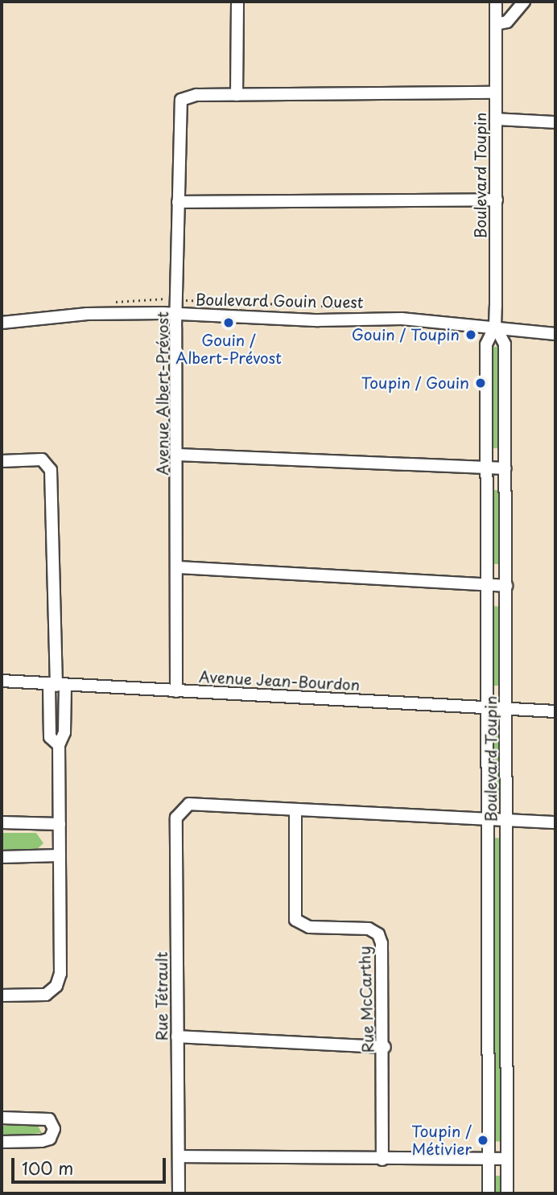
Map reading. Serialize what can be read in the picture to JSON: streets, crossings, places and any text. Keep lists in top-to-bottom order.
{
  "streets": {
    "street": [
      "Boulevard Toupin",
      "Boulevard Gouin Ouest",
      "Avenue Albert-Prévost",
      "Avenue Jean-Bourdon",
      "Rue Tétrault",
      "Rue McCarthy"
    ]
  },
  "crossings": [
    ["Boulevard Toupin", "Boulevard Gouin Ouest"],
    ["Boulevard Toupin", "Avenue Jean-Bourdon"],
    ["Boulevard Gouin Ouest", "Avenue Albert-Prévost"],
    ["Avenue Albert-Prévost", "Avenue Jean-Bourdon"],
    ["Rue Tétrault", "Rue McCarthy"]
  ],
  "places": [
    "Gouin / Albert-Prévost",
    "Gouin / Toupin",
    "Toupin / Gouin",
    "Toupin / Métivier"
  ],
  "scale_bar": "100 m"
}
